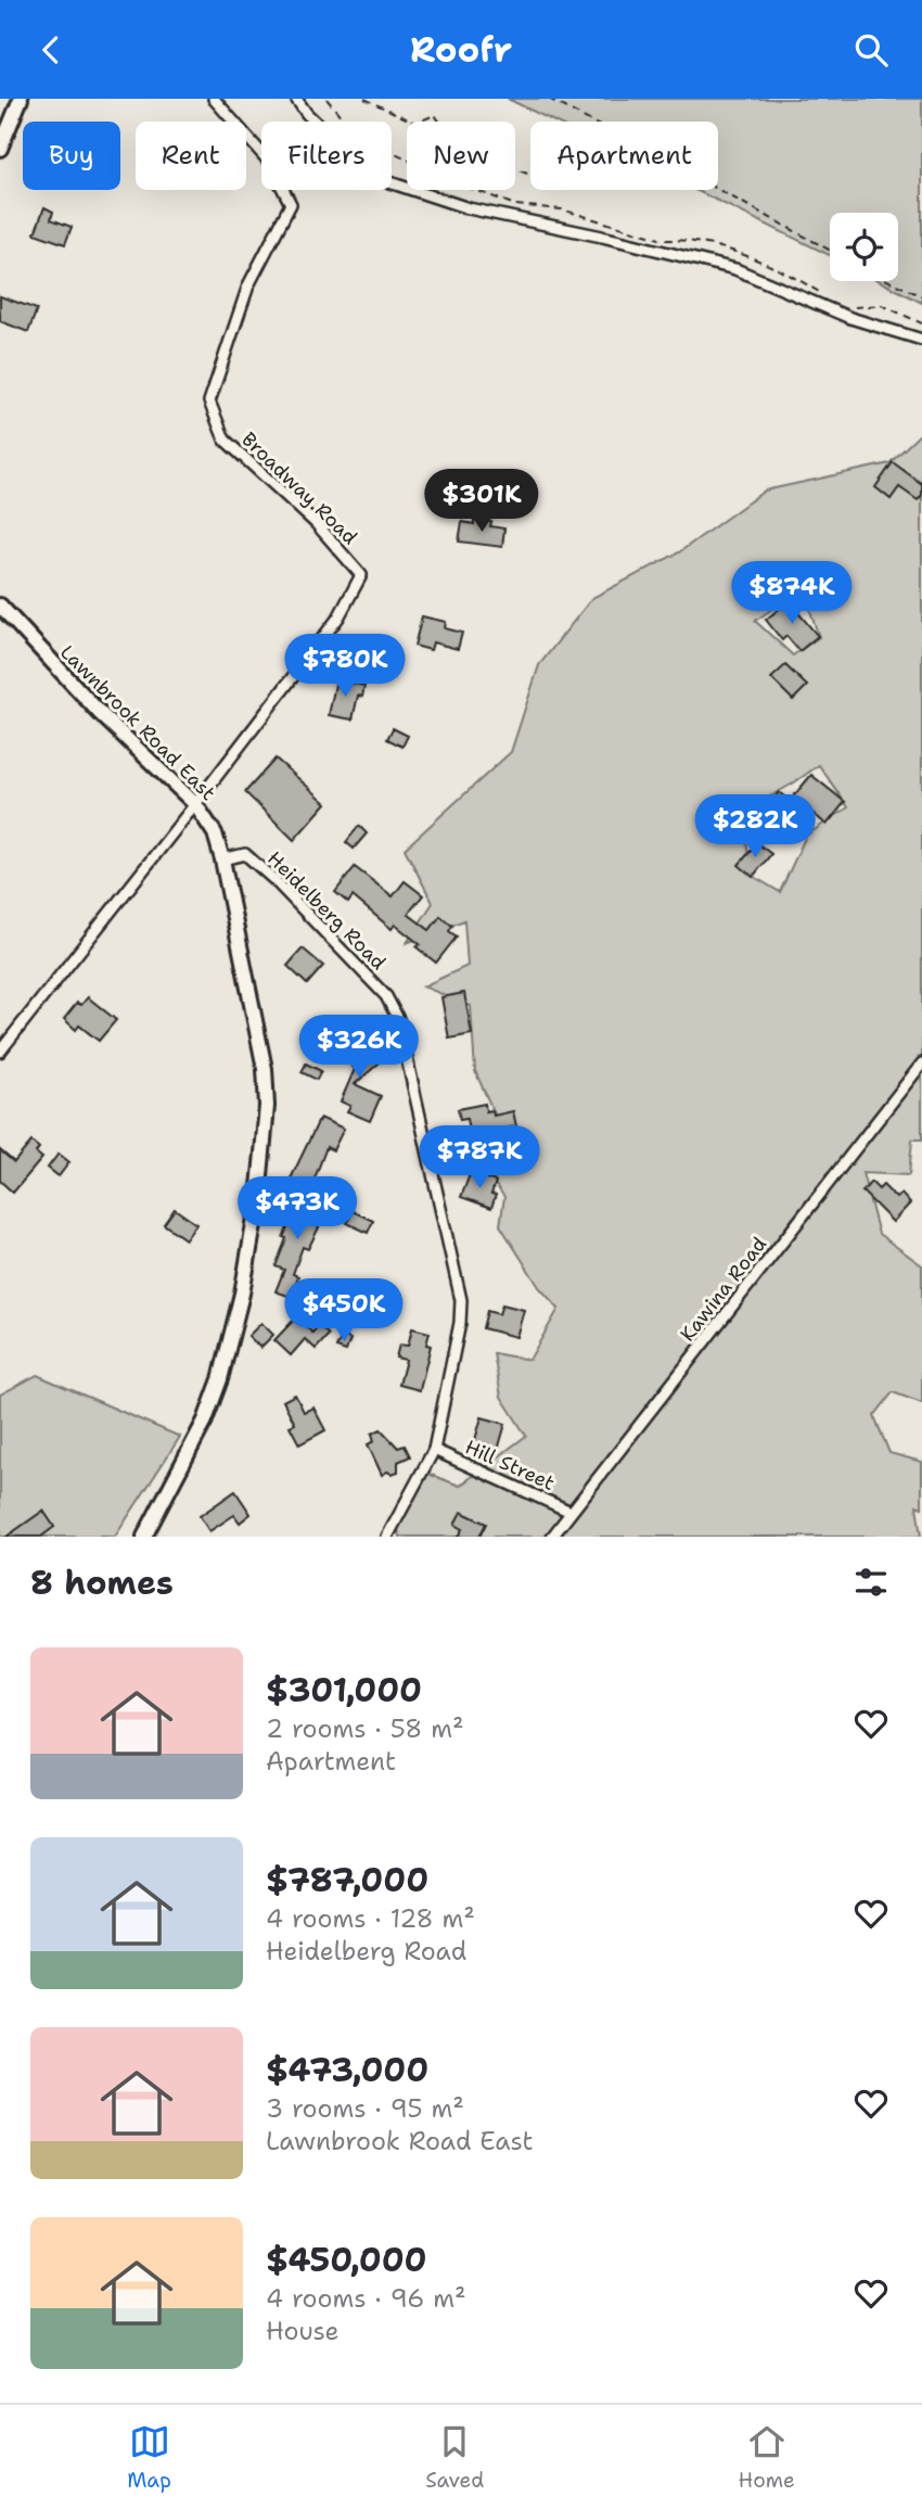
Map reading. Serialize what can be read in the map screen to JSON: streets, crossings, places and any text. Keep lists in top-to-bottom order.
{
  "streets": {
    "street": [
      "Broadway Road",
      "Lawnbrook Road East",
      "Heidelberg Road",
      "Kawina Road",
      "Hill Street"
    ]
  },
  "crossings": [
    ["Broadway Road", "Lawnbrook Road East"],
    ["Lawnbrook Road East", "Heidelberg Road"],
    ["Heidelberg Road", "Hill Street"],
    ["Kawina Road", "Hill Street"]
  ],
  "page": {
    "header": "Roofr",
    "chip": [
      "Buy",
      "Rent",
      "Filters",
      "New",
      "Apartment"
    ],
    "price": [
      "$301K",
      "$874K",
      "$780K",
      "$282K",
      "$326K",
      "$787K",
      "$473K",
      "$450K"
    ],
    "heading": "8 homes",
    "list": [
      {
        "name": "$301,000",
        "note": "2 rooms · 58 m² · Apartment"
      },
      {
        "name": "$787,000",
        "note": "4 rooms · 128 m² · Heidelberg Road"
      },
      {
        "name": "$473,000",
        "note": "3 rooms · 95 m² · Lawnbrook Road East"
      },
      {
        "name": "$450,000",
        "note": "4 rooms · 96 m² · House"
      }
    ],
    "tabs": ["Map", "Saved", "Home"]
  }
}
